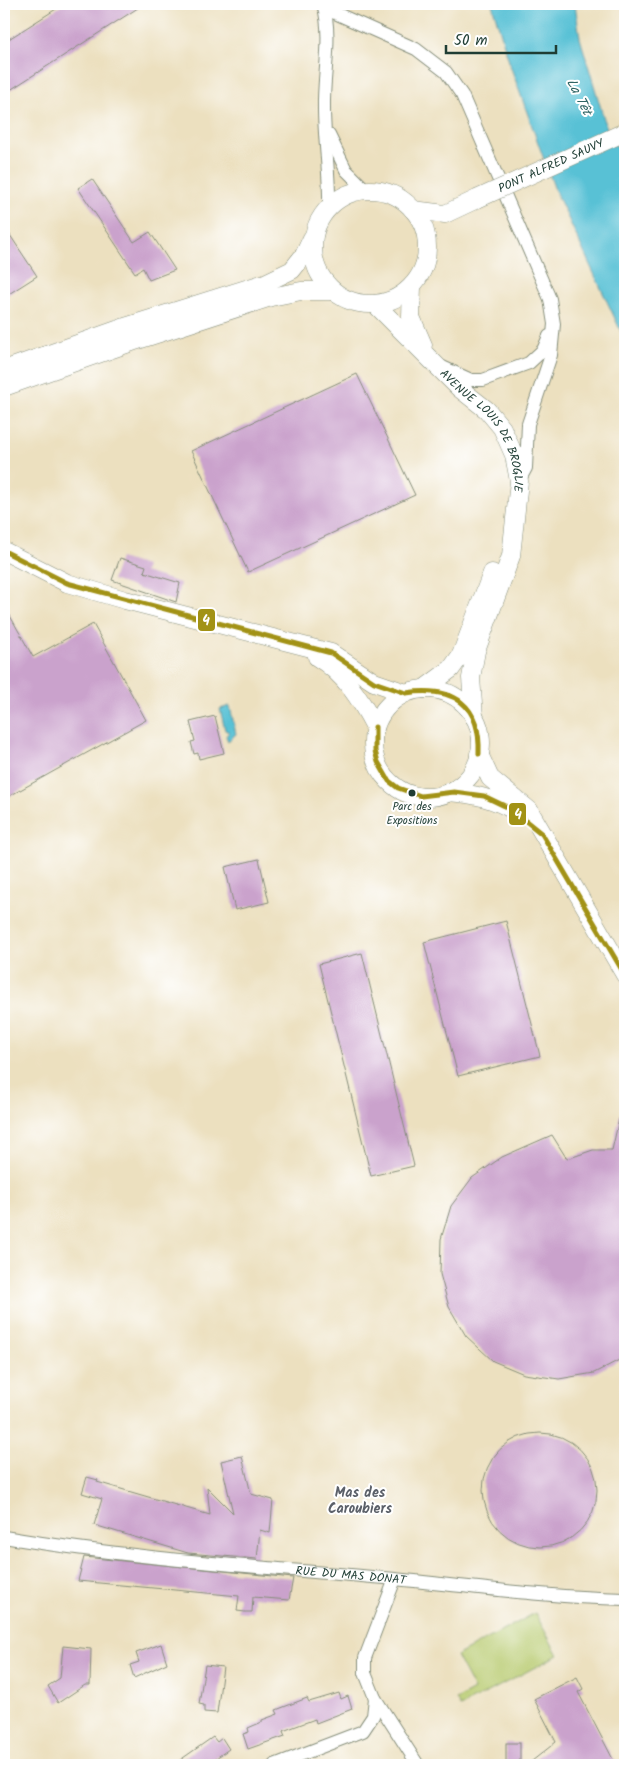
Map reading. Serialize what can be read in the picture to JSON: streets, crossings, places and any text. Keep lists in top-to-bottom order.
{
  "streets": {
    "main road": ["PONT ALFRED SAUVY", "AVENUE LOUIS DE BROGLIE"],
    "street": ["RUE DU MAS DONAT"]
  },
  "districts": ["Mas des Caroubiers"],
  "water": ["La Têt"],
  "places": ["Parc des Expositions"],
  "lines": ["transit line 4"],
  "scale_bar": "50 m"
}
